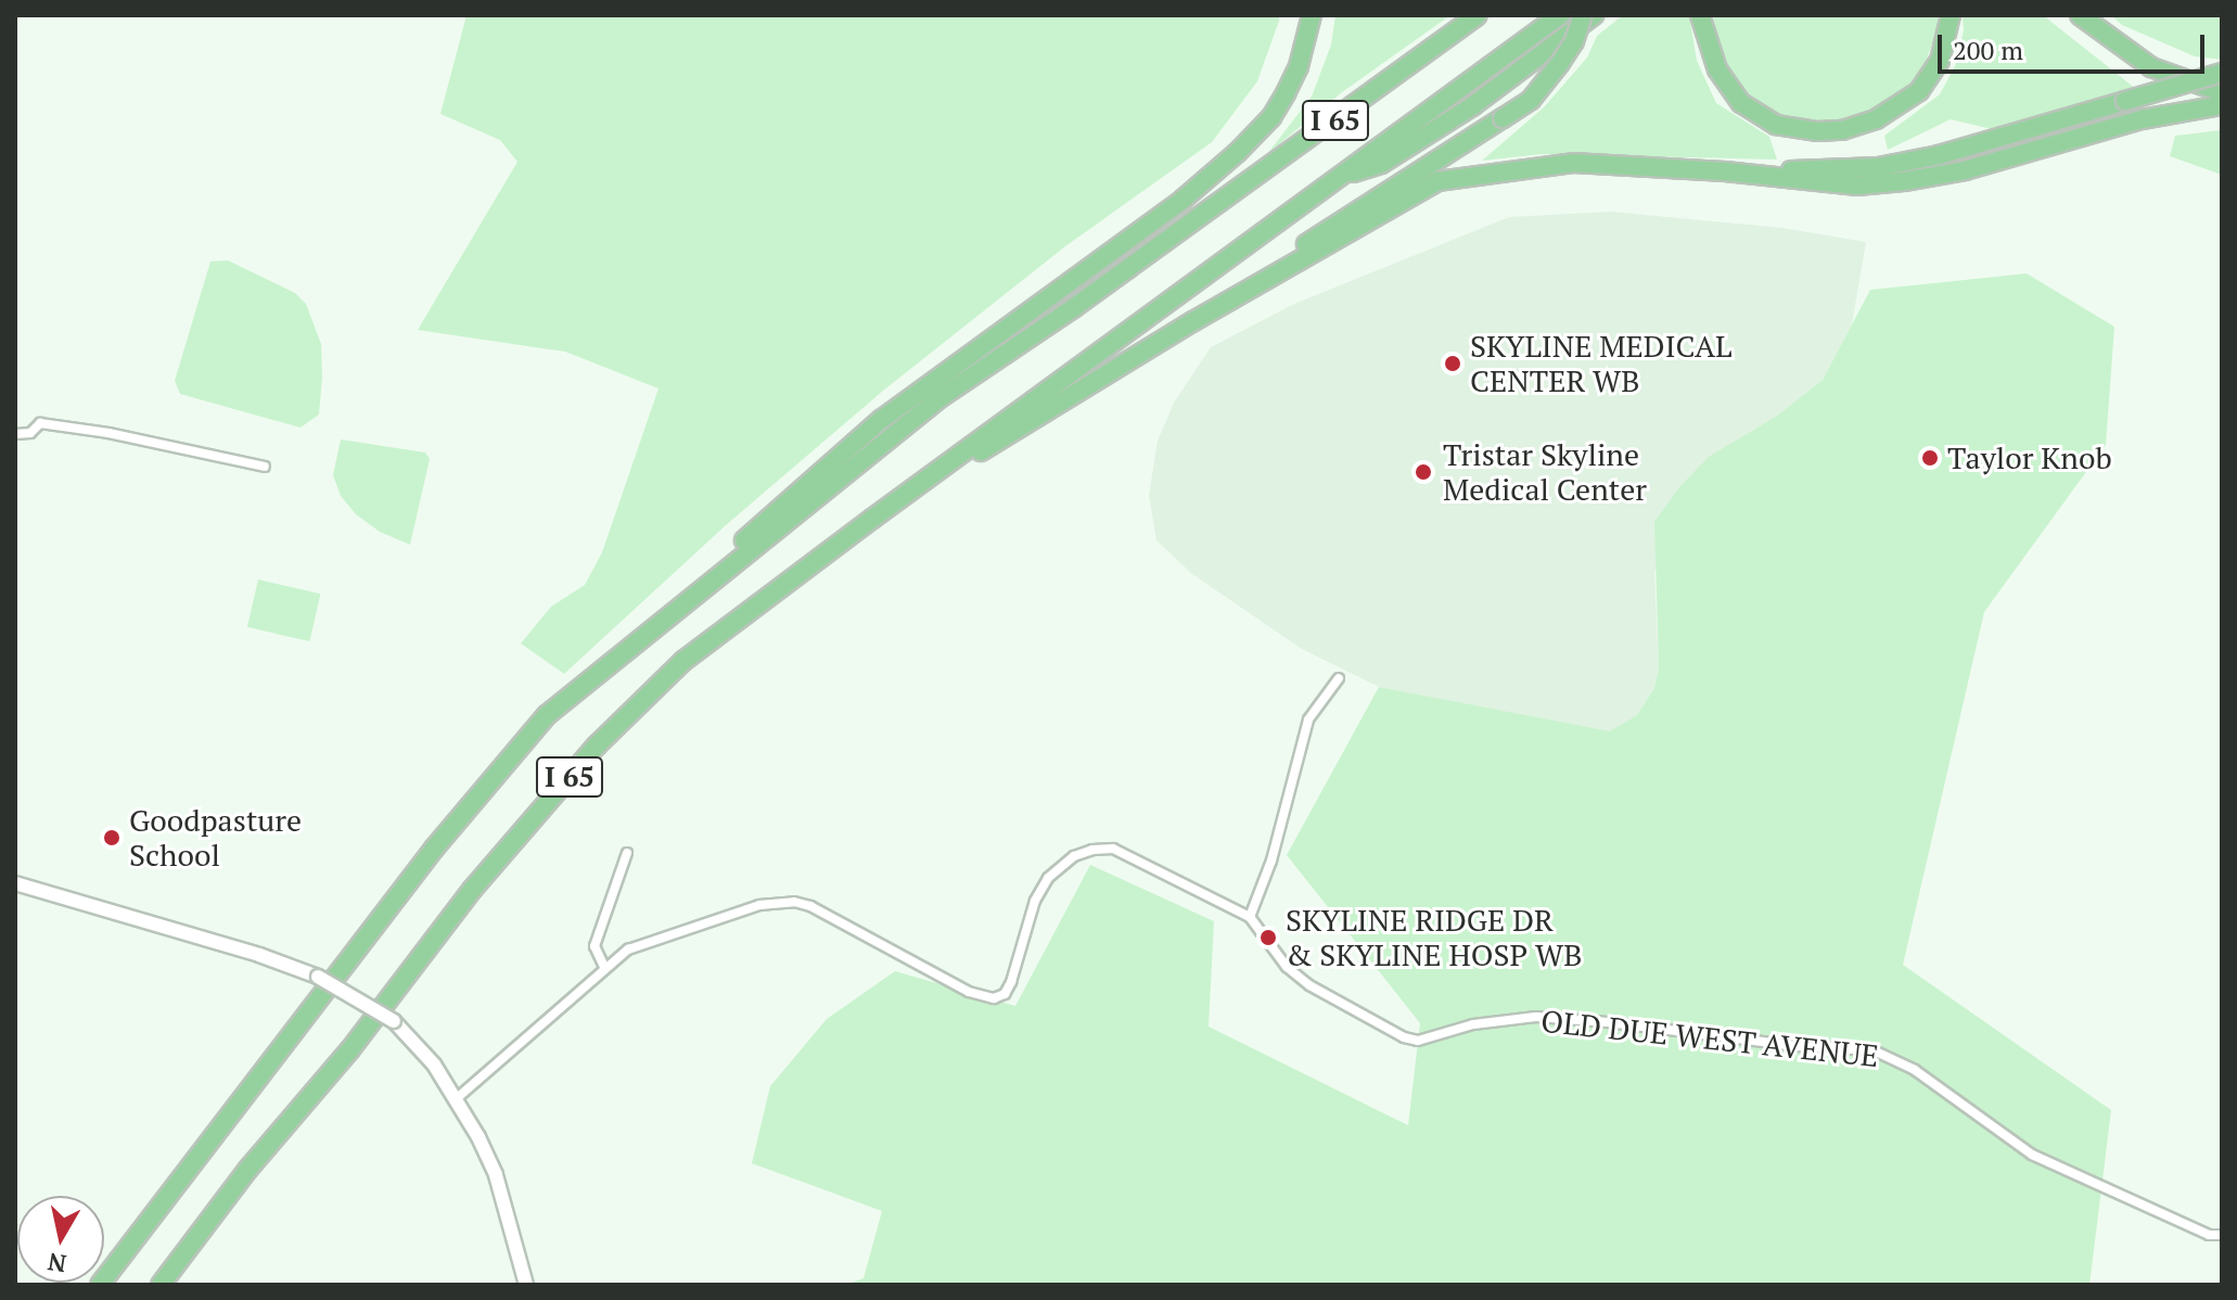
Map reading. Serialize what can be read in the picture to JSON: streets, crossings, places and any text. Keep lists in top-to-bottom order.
{
  "streets": {
    "highway": ["I 65"],
    "street": ["OLD DUE WEST AVENUE"]
  },
  "places": [
    "SKYLINE MEDICAL CENTER WB",
    "Taylor Knob",
    "Tristar Skyline Medical Center",
    "Goodpasture School",
    "SKYLINE RIDGE DR & SKYLINE HOSP WB"
  ],
  "scale_bar": "200 m",
  "north": "bottom"
}
